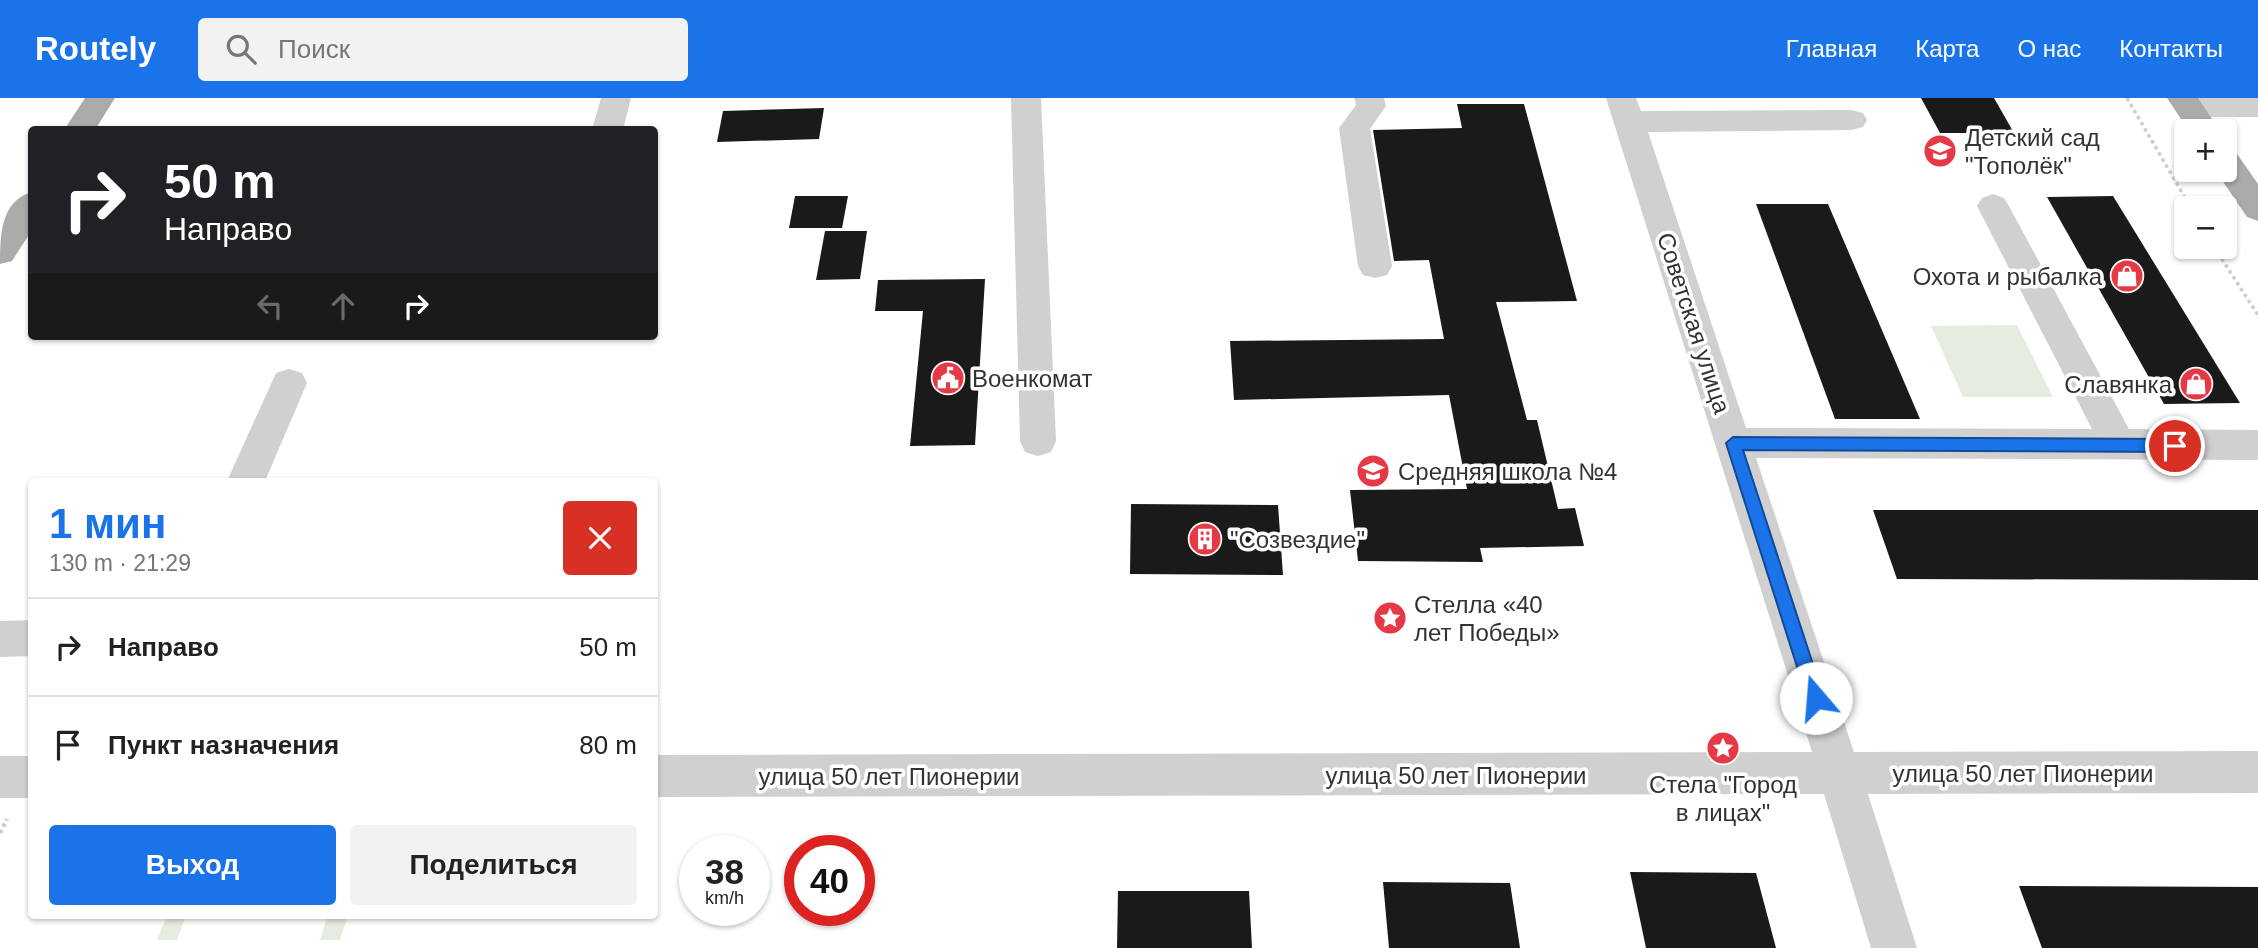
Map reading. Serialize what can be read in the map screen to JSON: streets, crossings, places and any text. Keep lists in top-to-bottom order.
{
  "streets": {
    "street": ["Советская улица", "улица 50 лет Пионерии"]
  },
  "crossings": [
    ["Советская улица", "улица 50 лет Пионерии"]
  ],
  "places": {
    "school or university": ["Детский сад \"Тополёк\"", "Средняя школа №4"],
    "shop": ["Охота и рыбалка", "Славянка"],
    "public building": ["Военкомат"],
    "building": ["\"Созвездие\""],
    "place": ["Стелла «40 лет Победы»", "Стела \"Город в лицах\""]
  },
  "page": {
    "header": "Routely",
    "search": "Поиск",
    "nav": [
      "Главная",
      "Карта",
      "О нас",
      "Контакты"
    ],
    "map_buttons": ["+", "−"],
    "turn": ["50 m", "Направо"],
    "heading": ["1 мин", "130 m · 21:29"],
    "list": [
      {
        "name": "Направо",
        "value": "50 m"
      },
      {
        "name": "Пункт назначения",
        "value": "80 m"
      }
    ],
    "buttons": ["Выход", "Поделиться"],
    "speed": "38 km/h",
    "limit": "40"
  }
}
